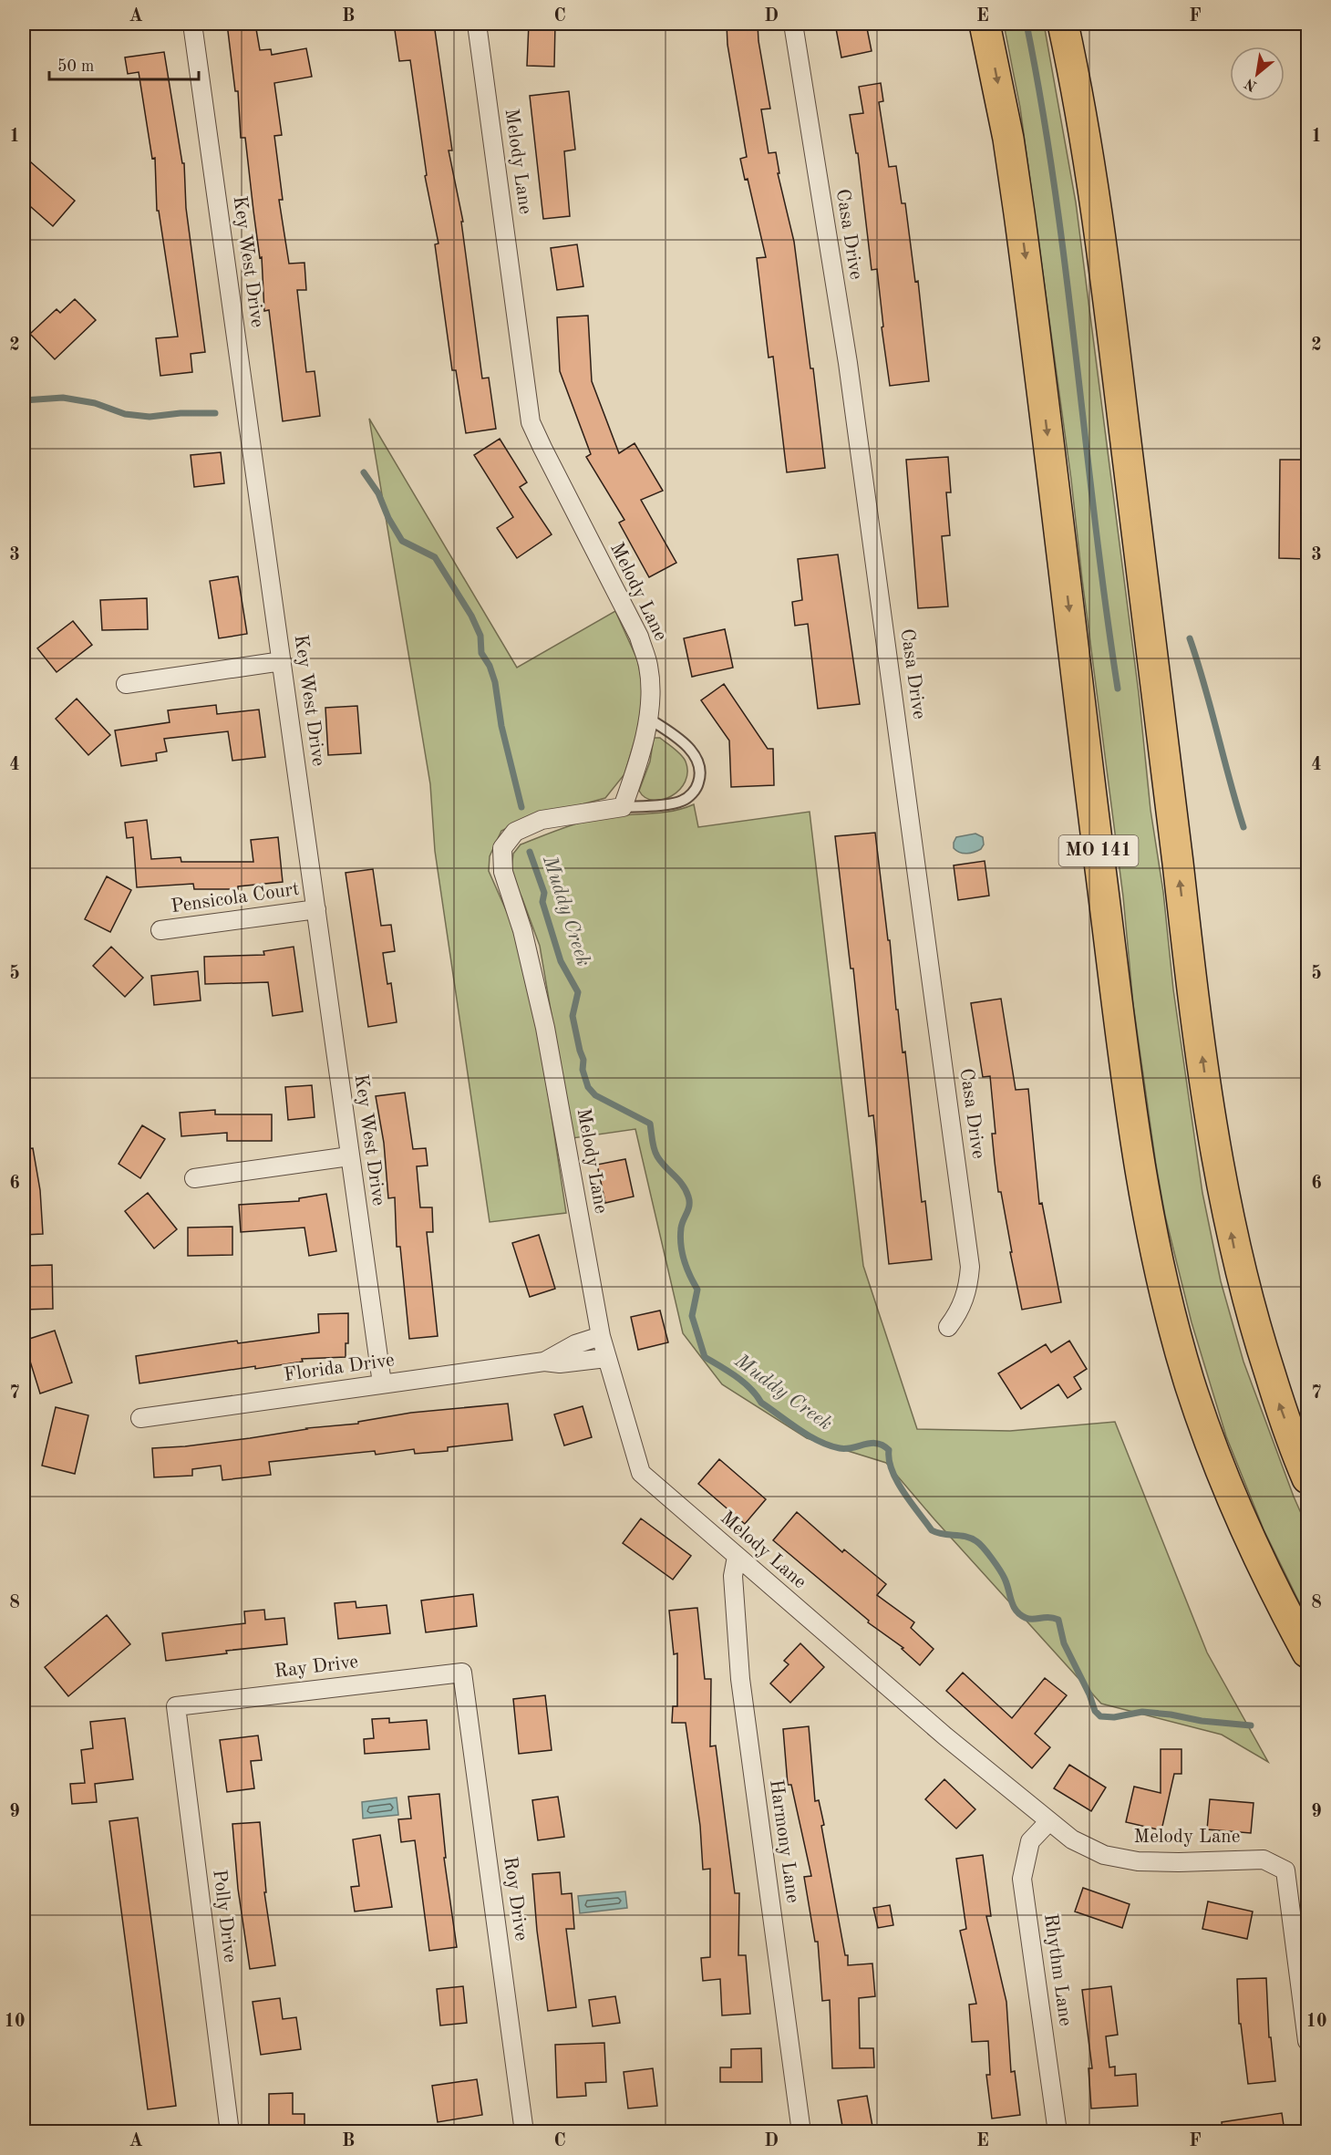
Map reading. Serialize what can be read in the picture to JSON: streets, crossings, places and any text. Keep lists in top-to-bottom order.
{
  "streets": {
    "highway": ["MO 141"],
    "street": [
      "Melody Lane",
      "Casa Drive",
      "Key West Drive",
      "Pensicola Court",
      "Florida Drive",
      "Ray Drive",
      "Harmony Lane",
      "Roy Drive",
      "Polly Drive",
      "Rhythm Lane"
    ]
  },
  "crossings": [
    ["Melody Lane", "Florida Drive"],
    ["Melody Lane", "Harmony Lane"],
    ["Melody Lane", "Rhythm Lane"],
    ["Key West Drive", "Pensicola Court"],
    ["Key West Drive", "Florida Drive"],
    ["Ray Drive", "Roy Drive"],
    ["Ray Drive", "Polly Drive"]
  ],
  "water": ["Muddy Creek"],
  "scale_bar": "50 m",
  "north": "bottom left",
  "grid": {
    "columns": [
      "A",
      "B",
      "C",
      "D",
      "E",
      "F"
    ],
    "rows": [
      "1",
      "2",
      "3",
      "4",
      "5",
      "6",
      "7",
      "8",
      "9",
      "10"
    ]
  }
}
